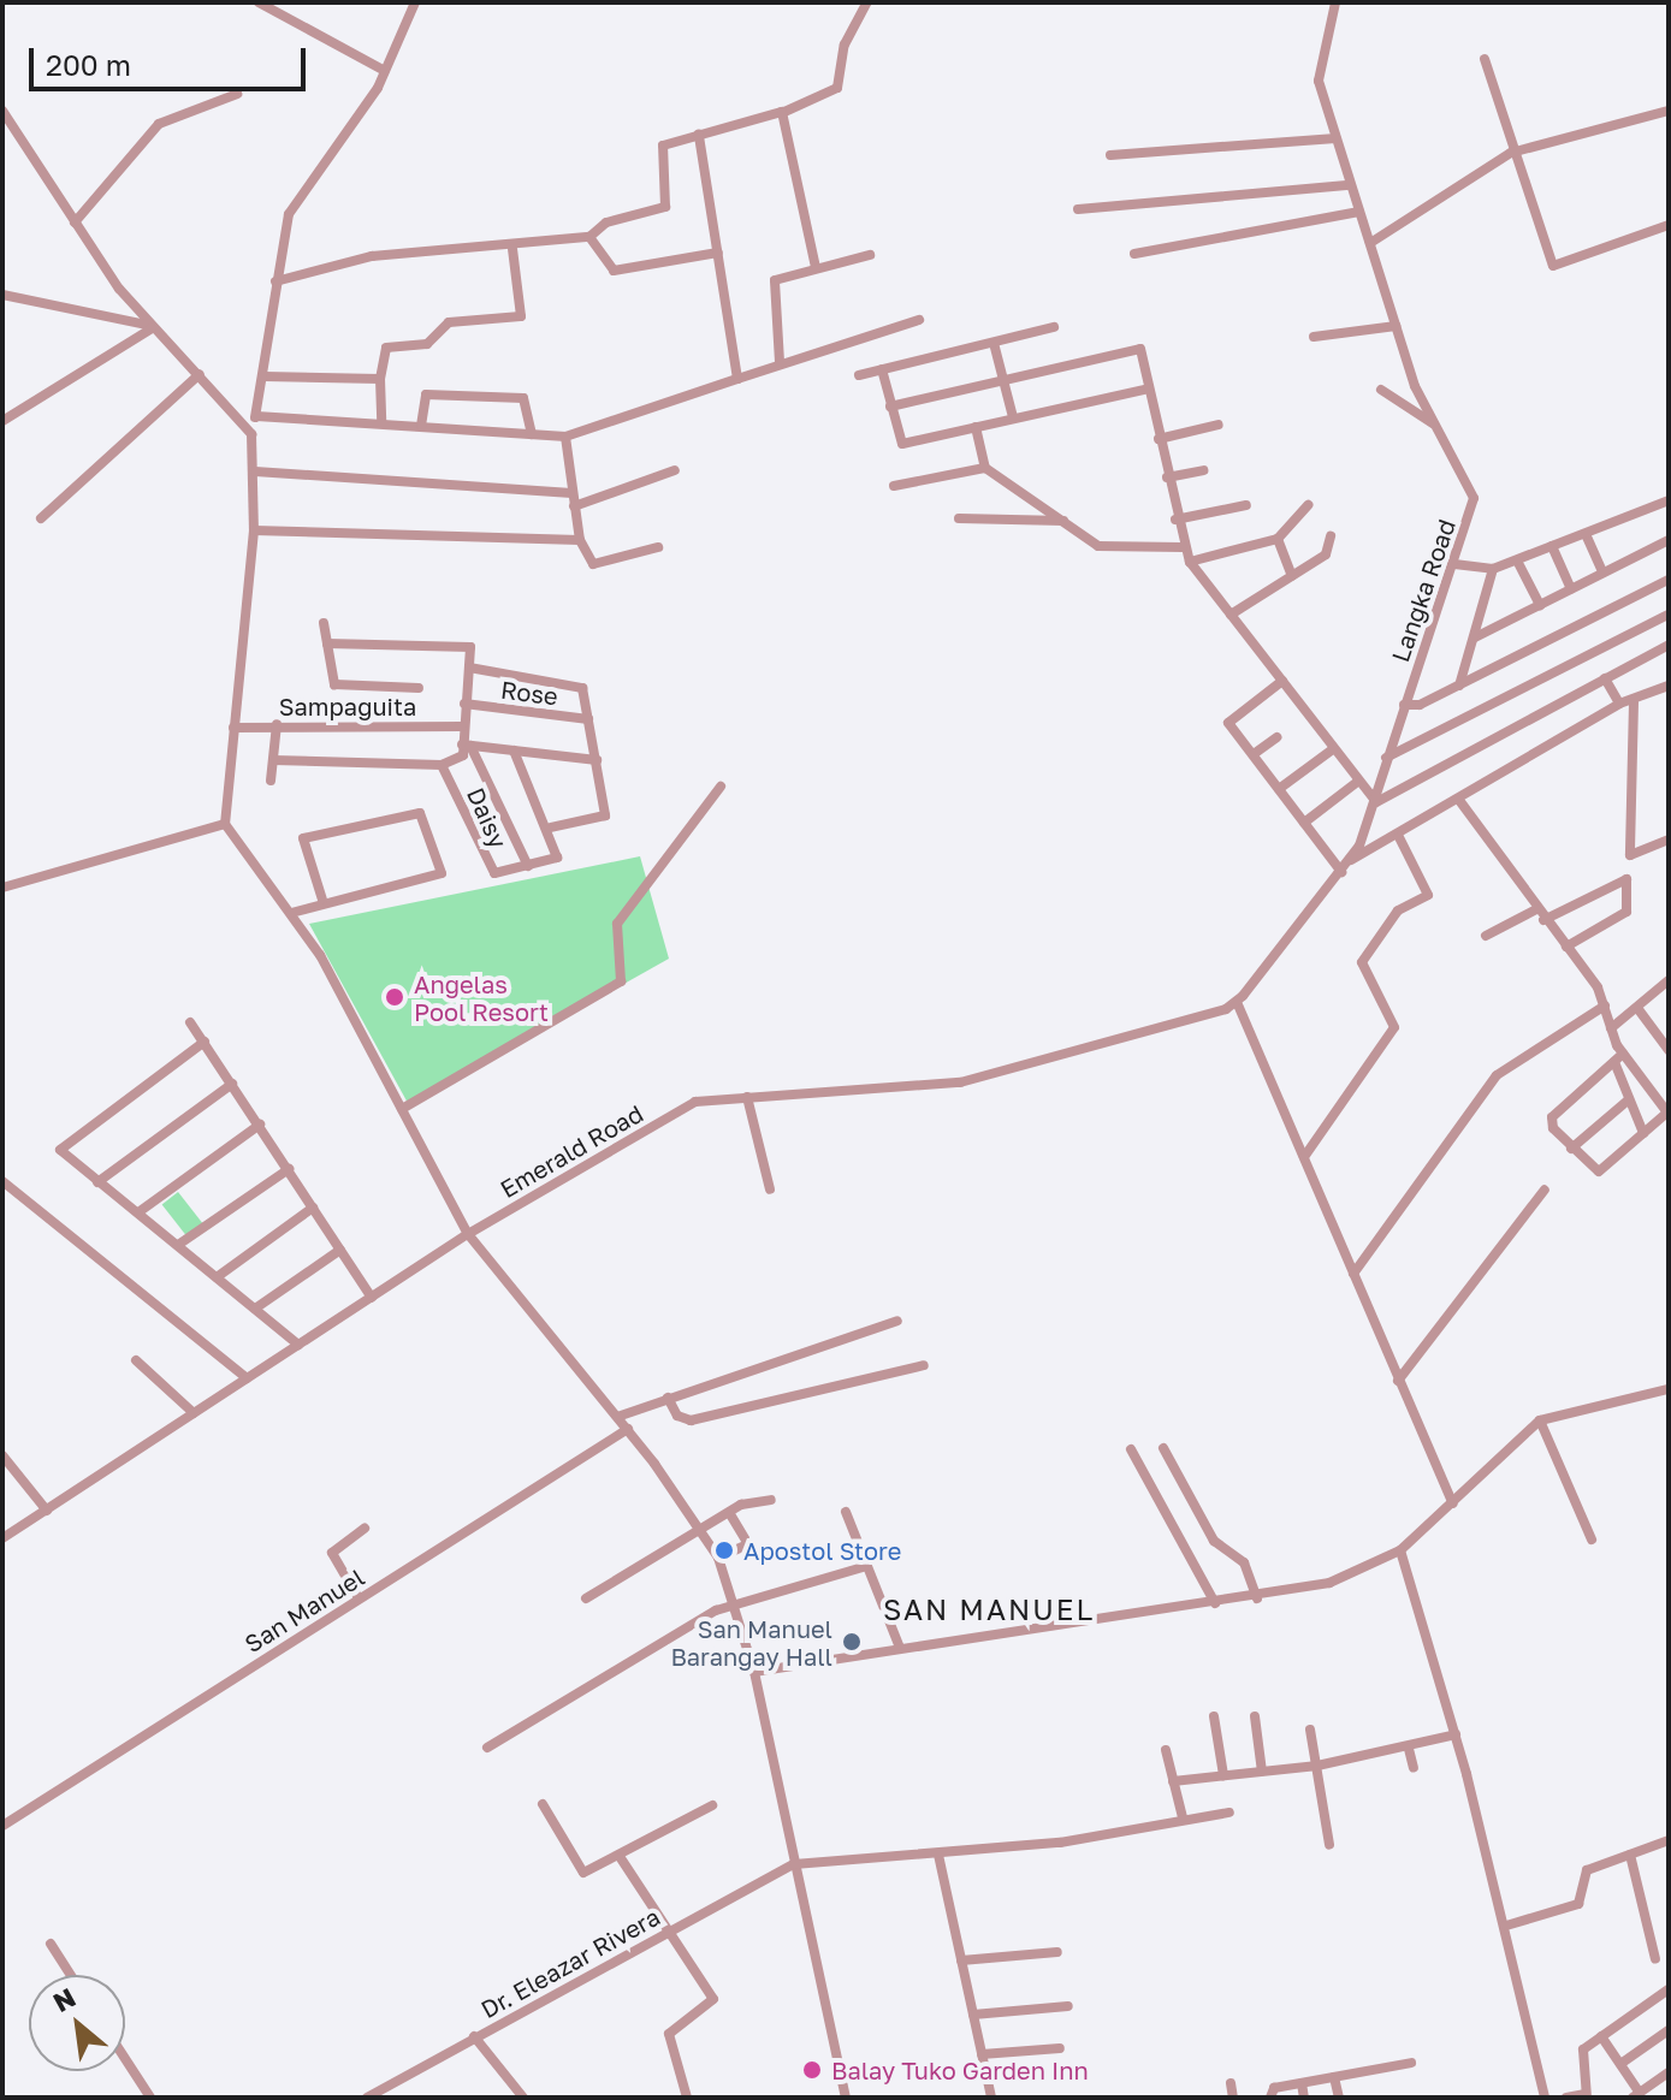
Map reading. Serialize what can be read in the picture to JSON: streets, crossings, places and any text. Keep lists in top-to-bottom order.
{
  "streets": {
    "street": [
      "Langka Road",
      "Rose",
      "Sampaguita",
      "Daisy",
      "Emerald Road",
      "San Manuel",
      "Dr. Eleazar Rivera"
    ]
  },
  "crossings": [
    ["Langka Road", "Emerald Road"]
  ],
  "districts": ["SAN MANUEL"],
  "places": [
    "Angelas Pool Resort",
    "Apostol Store",
    "San Manuel Barangay Hall",
    "Balay Tuko Garden Inn"
  ],
  "scale_bar": "200 m",
  "north": "top left"
}
